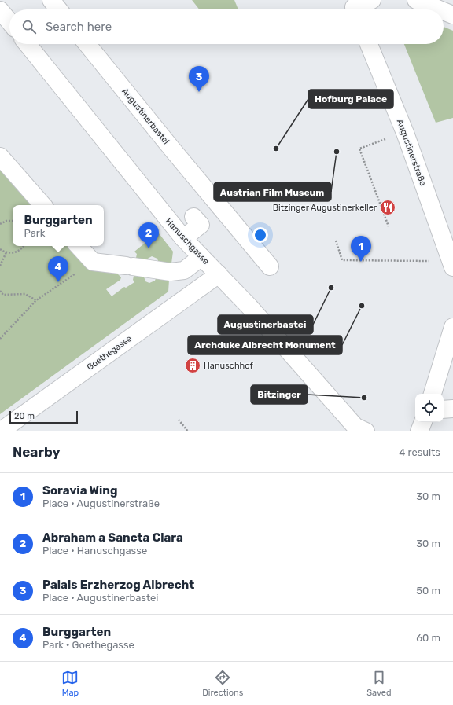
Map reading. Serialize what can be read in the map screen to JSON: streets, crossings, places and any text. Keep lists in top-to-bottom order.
{
  "streets": {
    "street": [
      "Augustinerbastei",
      "Augustinerstraße",
      "Hanuschgasse",
      "Goethegasse"
    ]
  },
  "crossings": [
    ["Hanuschgasse", "Goethegasse"]
  ],
  "places": {
    "other": [
      "Hofburg Palace",
      "Austrian Film Museum",
      "Augustinerbastei",
      "Archduke Albrecht Monument",
      "Bitzinger"
    ],
    "restaurant": ["Bitzinger Augustinerkeller"],
    "building": ["Hanuschhof"]
  },
  "scale_bar": "20 m",
  "page": {
    "search": "Search here",
    "pins": [
      "3",
      "2",
      "1",
      "4"
    ],
    "popup": ["Burggarten", "Park"],
    "scale": "20 m",
    "heading": ["Nearby", "4 results"],
    "list": [
      {
        "mark": "1",
        "name": "Soravia Wing",
        "note": "Place · Augustinerstraße",
        "value": "30 m"
      },
      {
        "mark": "2",
        "name": "Abraham a Sancta Clara",
        "note": "Place · Hanuschgasse",
        "value": "30 m"
      },
      {
        "mark": "3",
        "name": "Palais Erzherzog Albrecht",
        "note": "Place · Augustinerbastei",
        "value": "50 m"
      },
      {
        "mark": "4",
        "name": "Burggarten",
        "note": "Park · Goethegasse",
        "value": "60 m"
      }
    ],
    "nav": ["Map", "Directions", "Saved"]
  }
}
